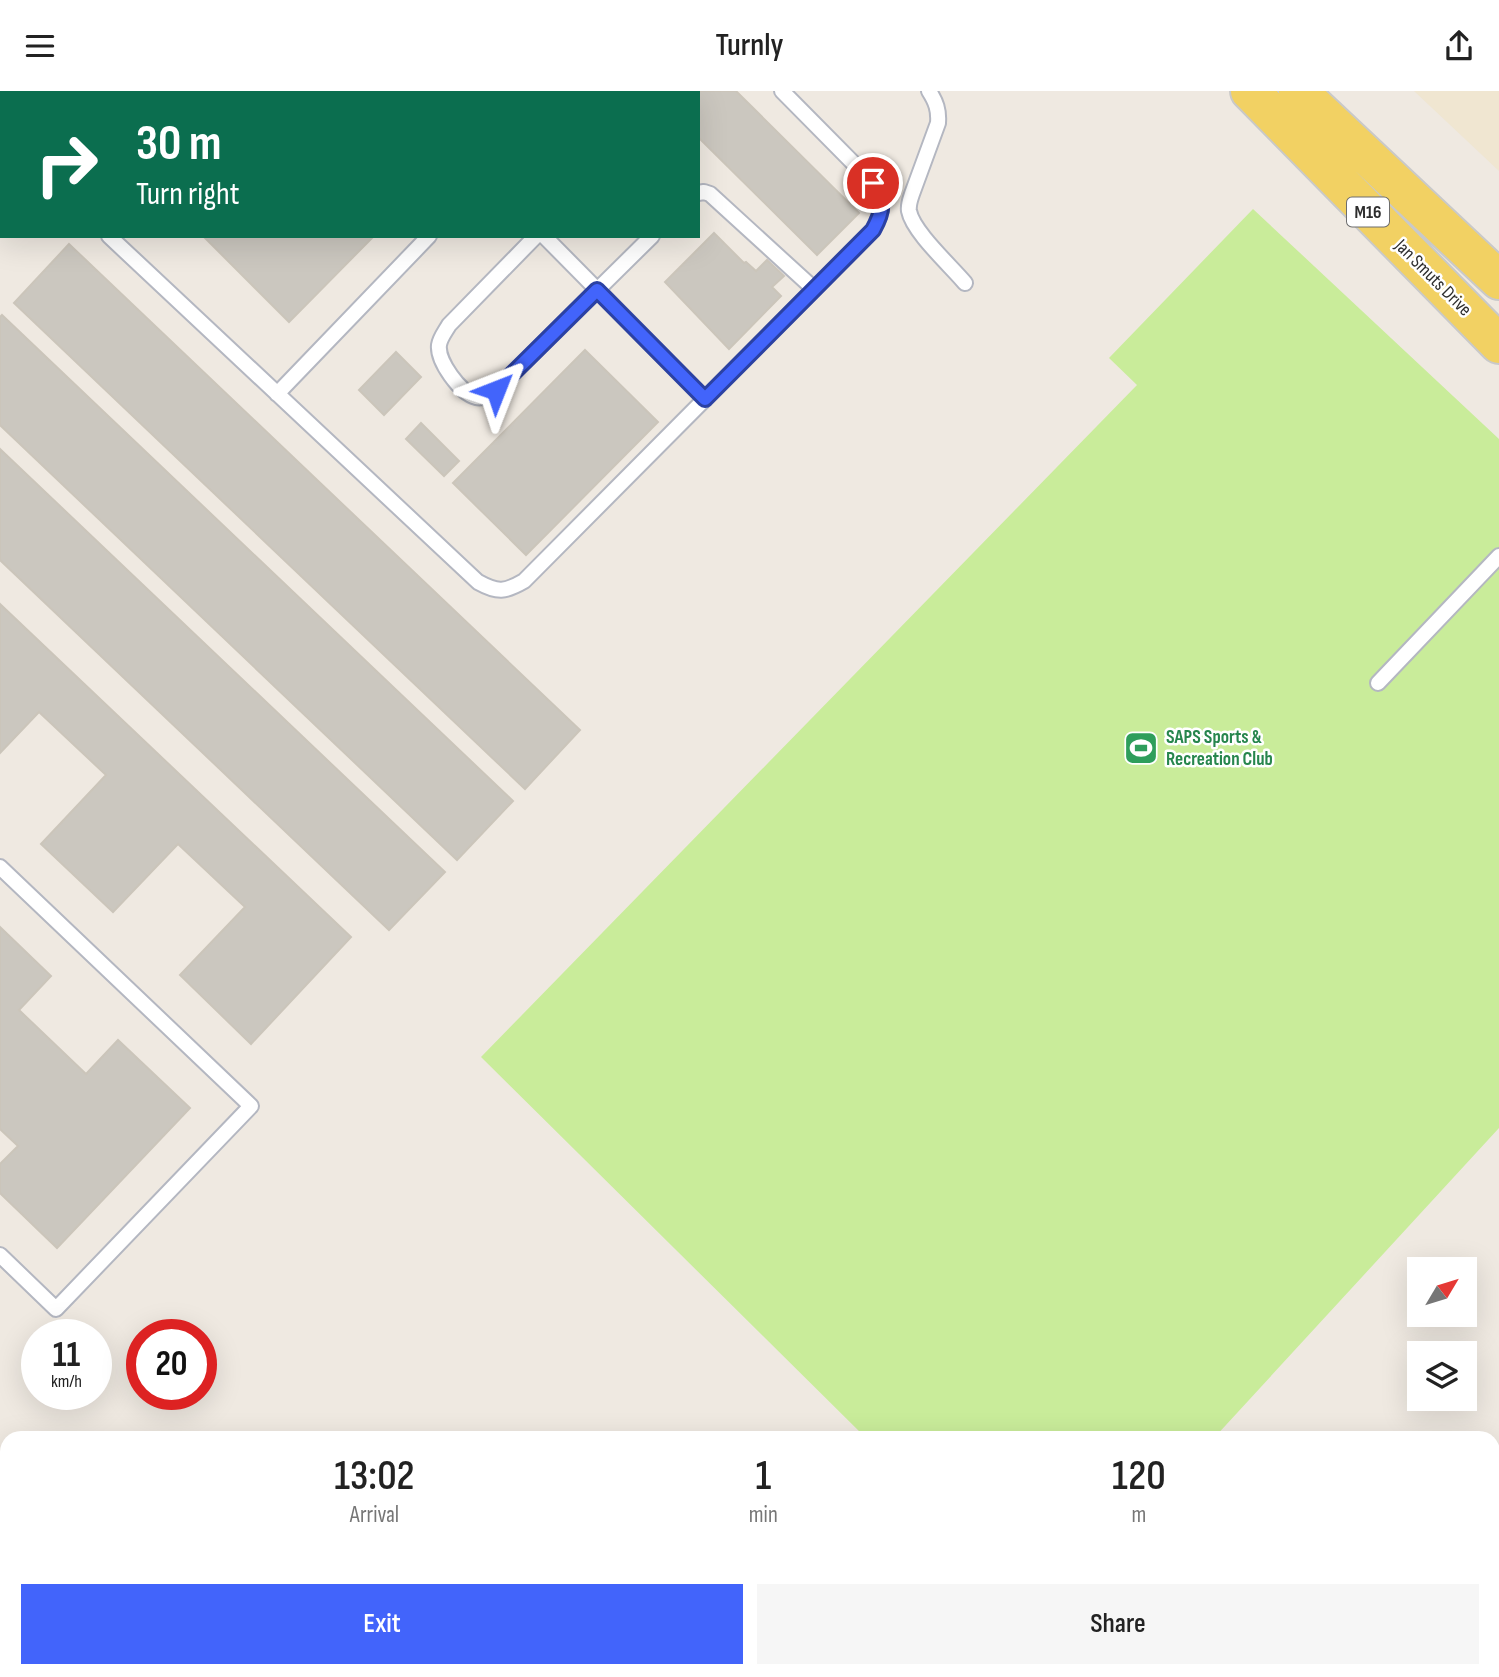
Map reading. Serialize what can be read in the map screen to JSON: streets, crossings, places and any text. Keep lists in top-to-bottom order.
{
  "streets": {
    "main road": ["M16", "Jan Smuts Drive"]
  },
  "places": {
    "sports": ["SAPS Sports & Recreation Club"]
  },
  "north": "top right",
  "page": {
    "header": "Turnly",
    "turn": ["30 m", "Turn right"],
    "speed": "11 km/h",
    "limit": "20",
    "eta": [
      "13:02",
      "Arrival",
      "1",
      "min",
      "120",
      "m"
    ],
    "buttons": ["Exit", "Share"]
  }
}
